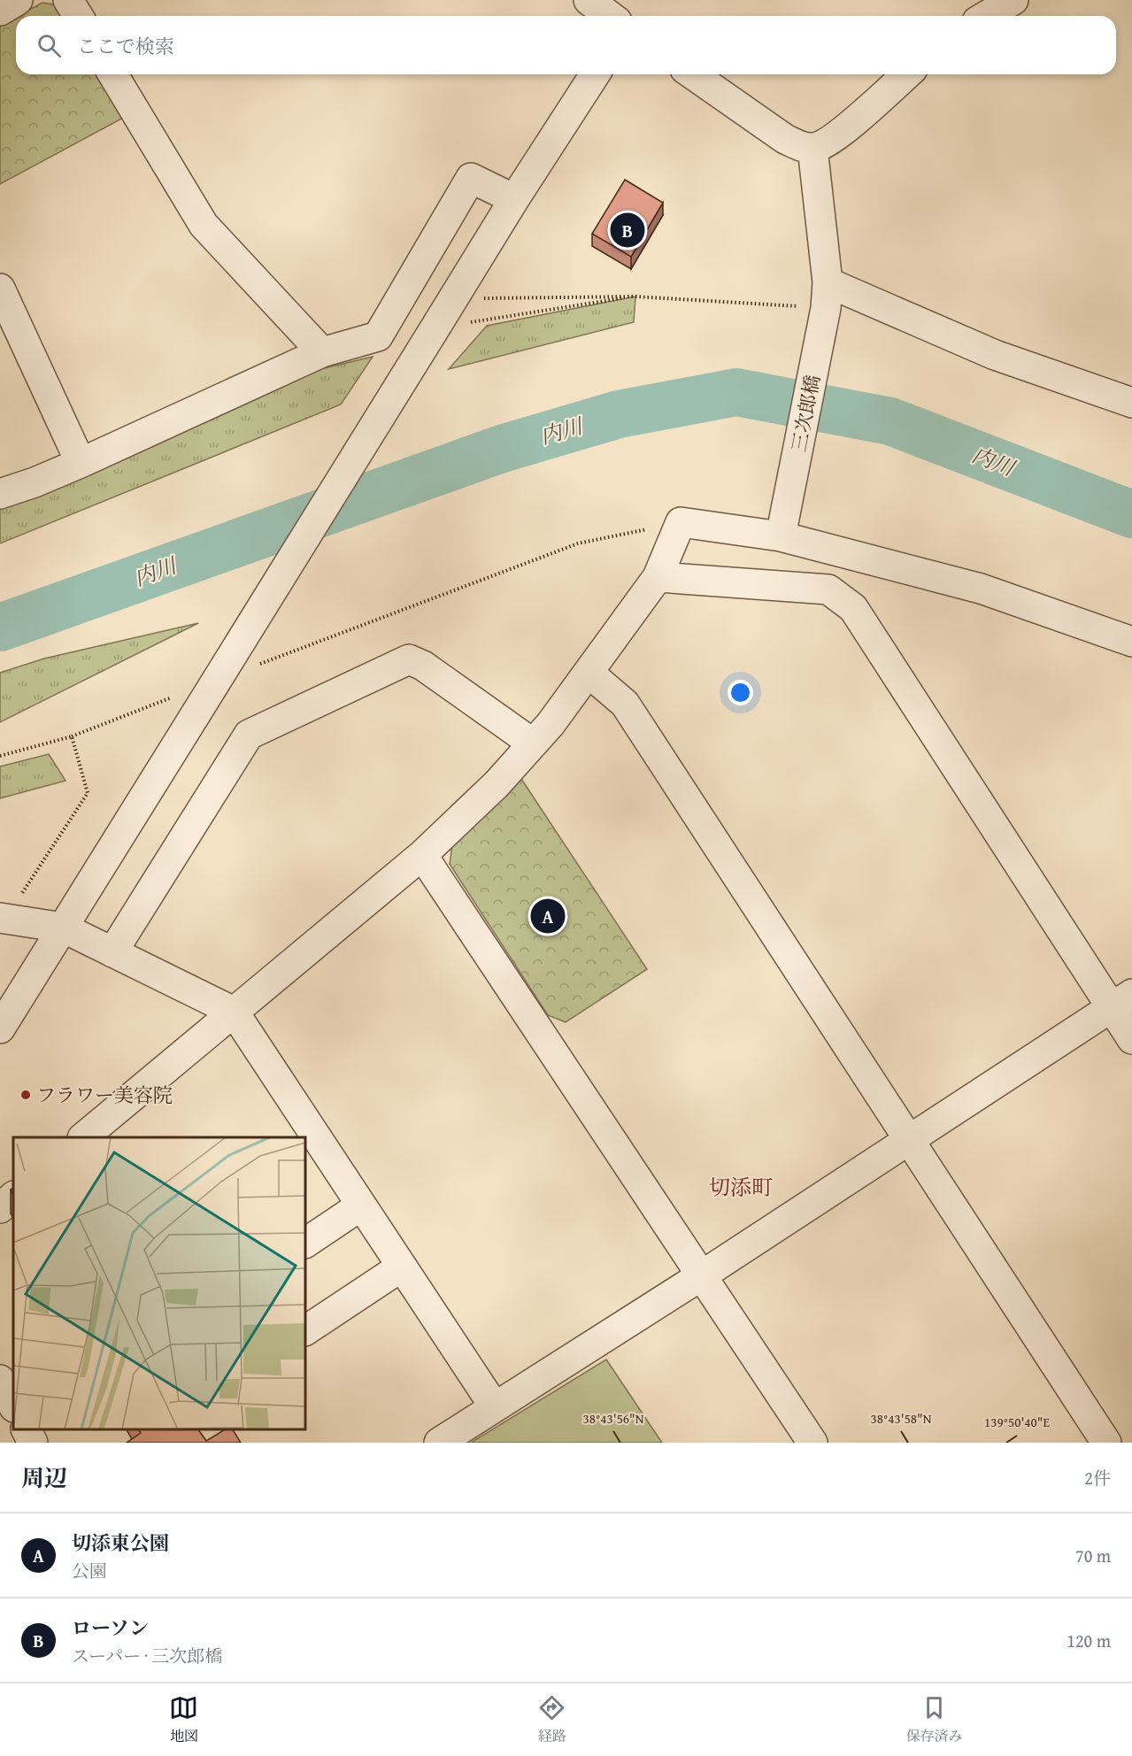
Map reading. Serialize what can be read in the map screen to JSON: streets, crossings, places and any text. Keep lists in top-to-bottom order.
{
  "streets": {
    "street": ["三次郎橋"]
  },
  "districts": ["切添町"],
  "water": ["内川"],
  "places": ["フラワー美容院"],
  "page": {
    "search": "ここで検索",
    "pins": ["B", "A"],
    "heading": ["周辺", "2件"],
    "list": [
      {
        "mark": "A",
        "name": "切添東公園",
        "note": "公園",
        "value": "70 m"
      },
      {
        "mark": "B",
        "name": "ローソン",
        "note": "スーパー · 三次郎橋",
        "value": "120 m"
      }
    ],
    "nav": ["地図", "経路", "保存済み"]
  },
  "coordinates": ["38°43'56\"N", "38°43'58\"N", "139°50'40\"E"]
}
